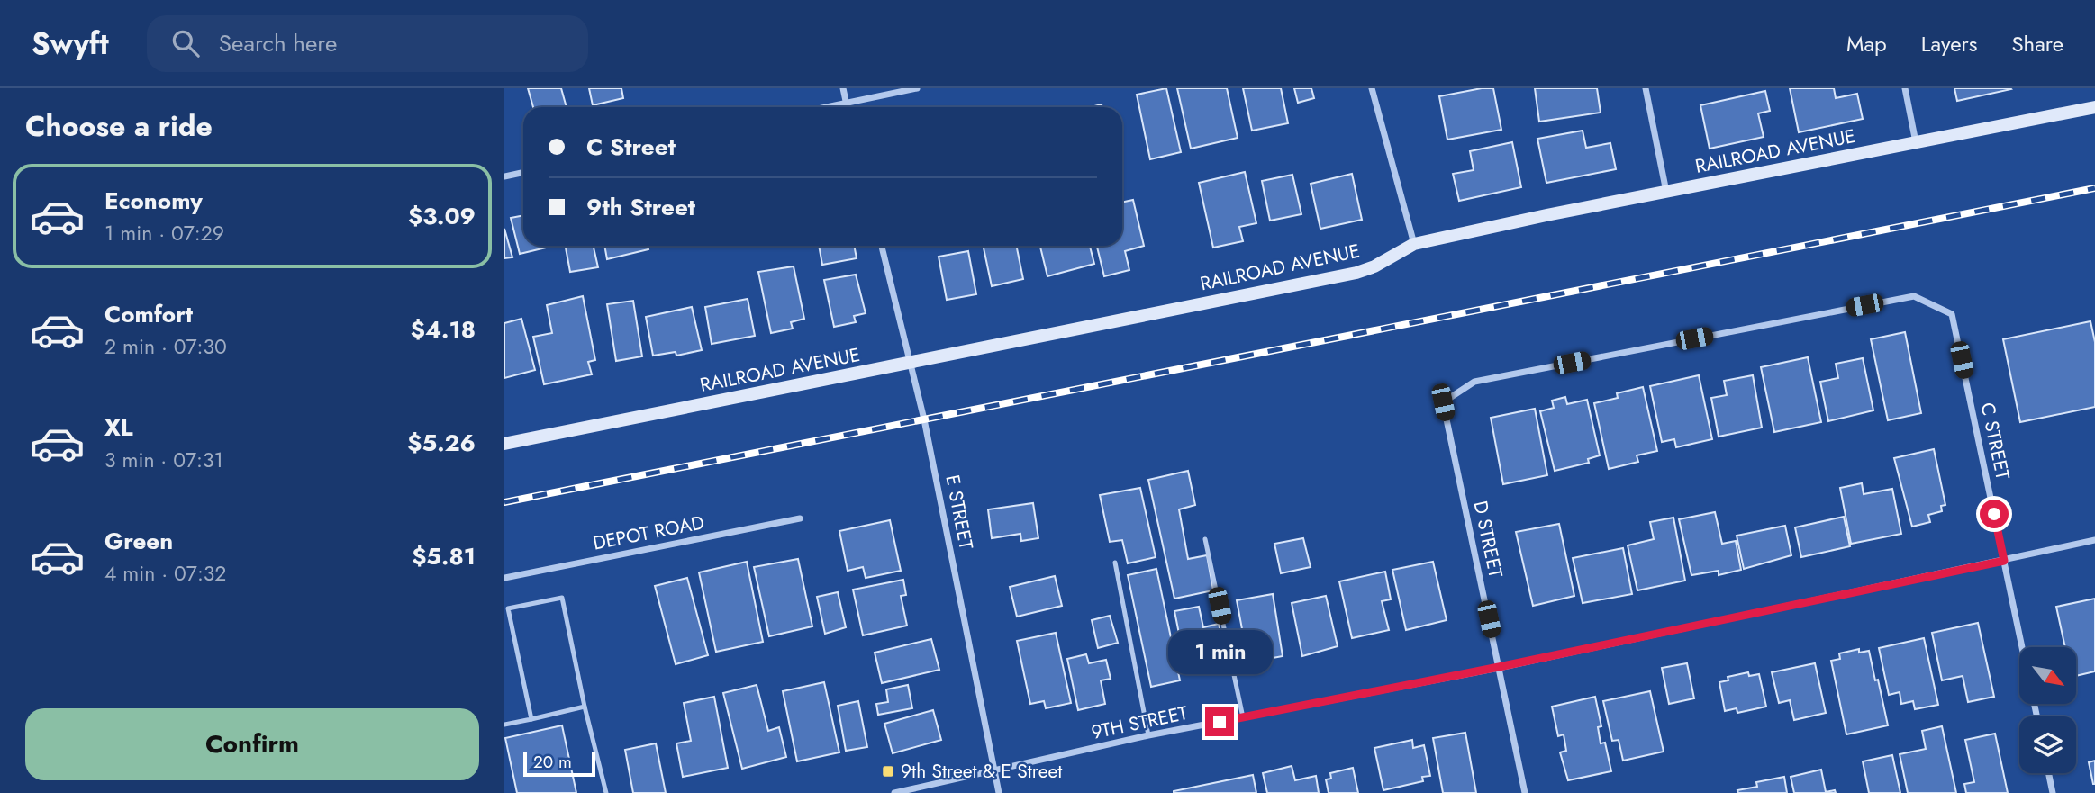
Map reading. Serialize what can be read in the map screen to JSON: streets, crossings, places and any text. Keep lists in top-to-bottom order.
{
  "streets": {
    "street": [
      "RAILROAD AVENUE",
      "C STREET",
      "E STREET",
      "DEPOT ROAD",
      "D STREET",
      "9TH STREET"
    ]
  },
  "crossings": [
    ["RAILROAD AVENUE", "E STREET"],
    ["C STREET", "D STREET"],
    ["C STREET", "9TH STREET"],
    ["E STREET", "9TH STREET"],
    ["D STREET", "9TH STREET"]
  ],
  "places": {
    "transit": ["9th Street & E Street"]
  },
  "scale_bar": "20 m",
  "north": "bottom right",
  "page": {
    "header": "Swyft",
    "search": "Search here",
    "nav": ["Map", "Layers", "Share"],
    "heading": "Choose a ride",
    "banner": ["C Street", "9th Street"],
    "list": [
      {
        "name": "Economy",
        "note": "1 min · 07:29",
        "value": "$3.09"
      },
      {
        "name": "Comfort",
        "note": "2 min · 07:30",
        "value": "$4.18"
      },
      {
        "name": "XL",
        "note": "3 min · 07:31",
        "value": "$5.26"
      },
      {
        "name": "Green",
        "note": "4 min · 07:32",
        "value": "$5.81"
      }
    ],
    "bubble": "1 min",
    "buttons": "Confirm",
    "scale": "20 m"
  }
}
